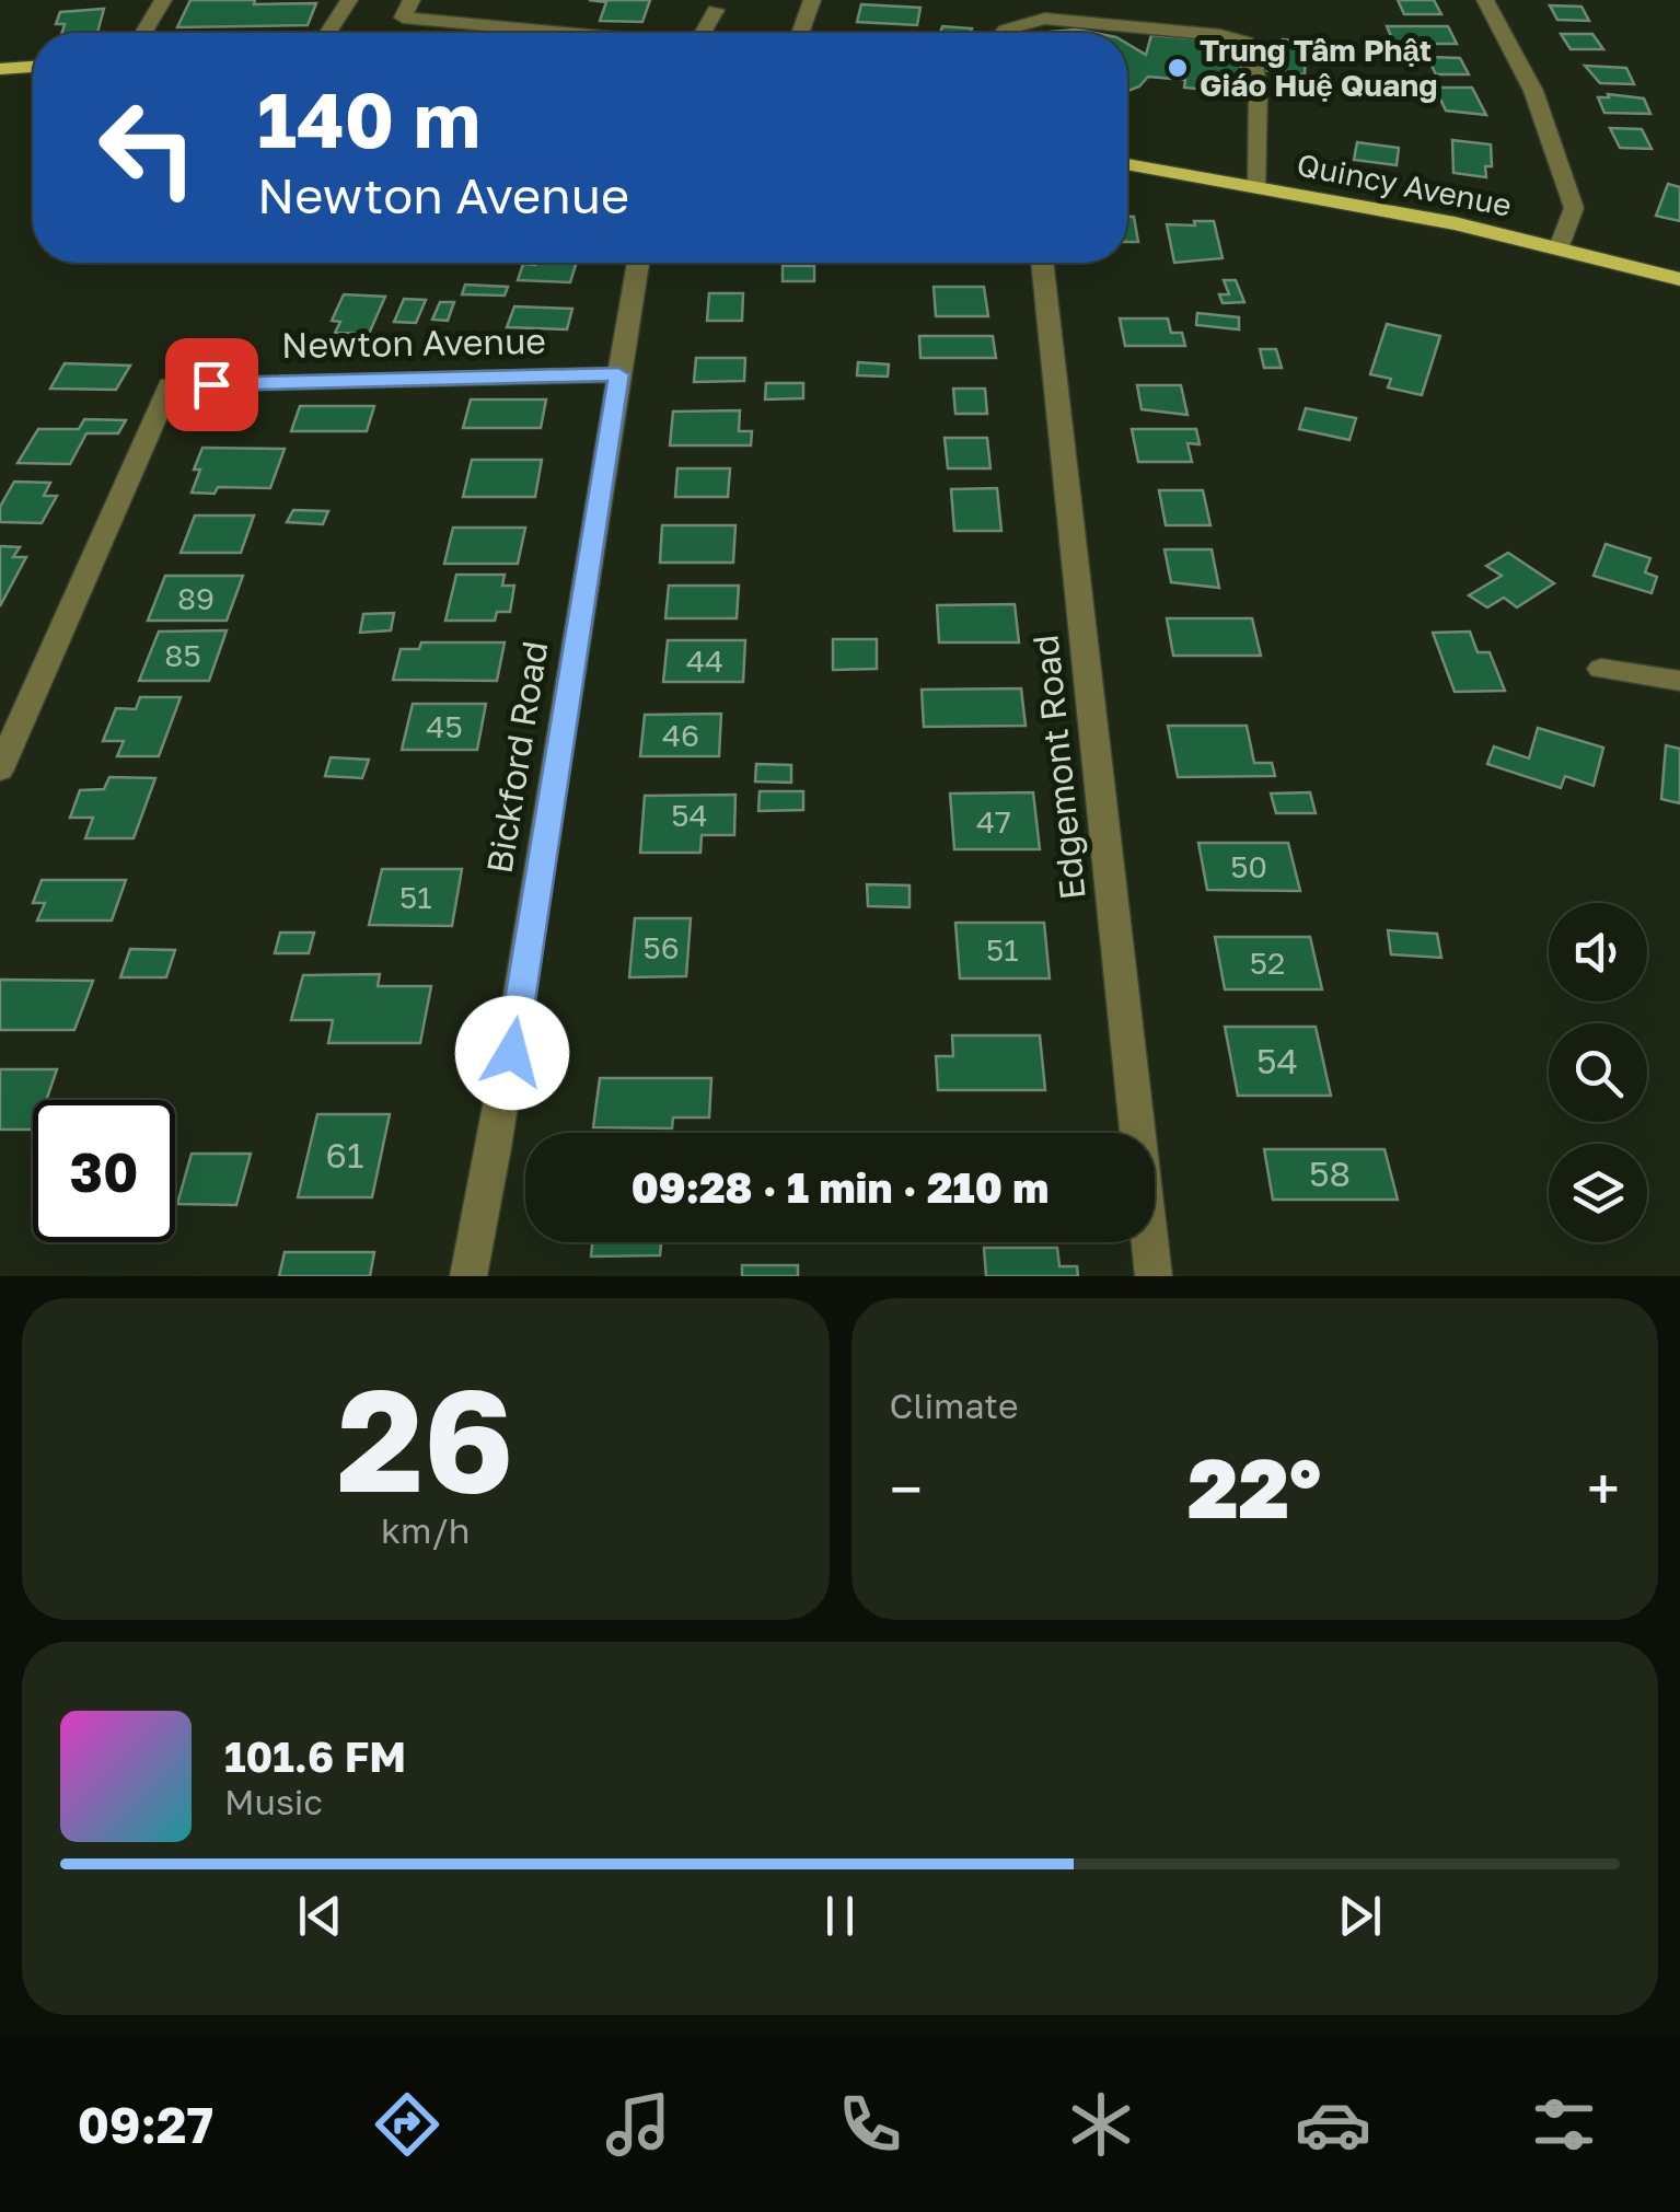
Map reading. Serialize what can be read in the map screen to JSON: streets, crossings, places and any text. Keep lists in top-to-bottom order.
{
  "streets": {
    "main road": ["Quincy Avenue"],
    "street": ["Newton Avenue", "Bickford Road", "Edgemont Road"]
  },
  "crossings": [
    ["Newton Avenue", "Bickford Road"]
  ],
  "places": ["Trung Tâm Phật Giáo Huệ Quang"],
  "house_numbers": [
    "89",
    "85",
    "44",
    "45",
    "46",
    "54",
    "47",
    "50",
    "51",
    "56",
    "51",
    "52",
    "54",
    "61",
    "58"
  ],
  "page": {
    "turn": ["140 m", "Newton Avenue"],
    "limit": "30",
    "trip": "09:28 · 1 min · 210 m",
    "tile": [
      ["26", "km/h"],
      "Climate"
    ],
    "heat": ["−", "22°", "+"],
    "song": ["101.6 FM", "Music"],
    "tabs": "09:27"
  }
}
